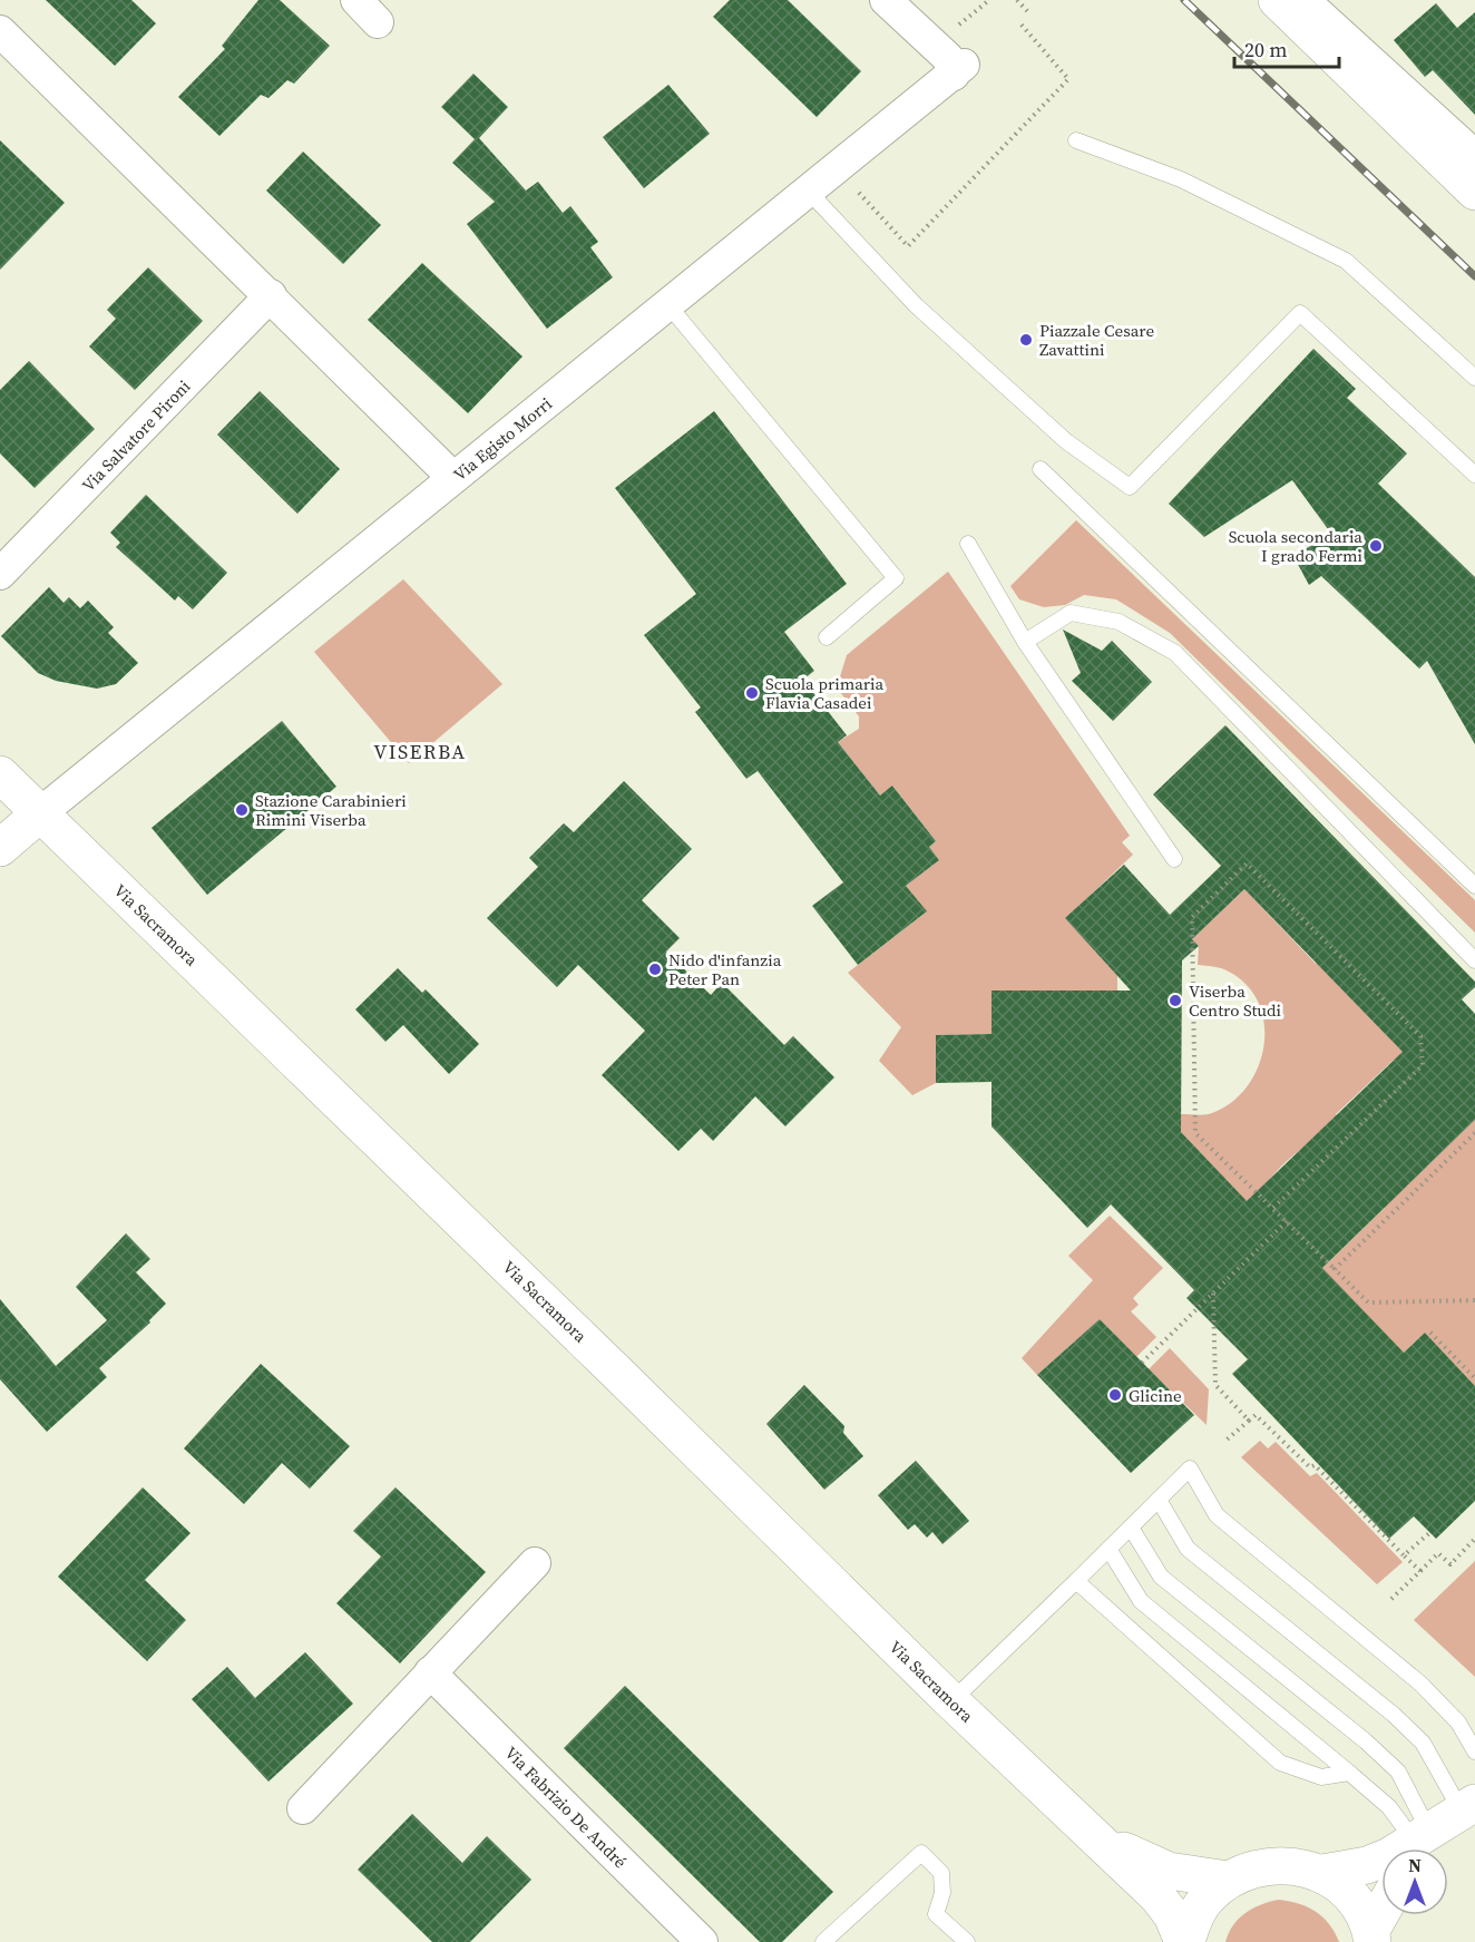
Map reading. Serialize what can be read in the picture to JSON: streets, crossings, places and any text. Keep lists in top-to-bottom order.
{
  "streets": {
    "street": [
      "Via Salvatore Pironi",
      "Via Egisto Morri",
      "Via Sacramora",
      "Via Fabrizio De André"
    ]
  },
  "crossings": [
    ["Via Egisto Morri", "Via Sacramora"]
  ],
  "districts": ["VISERBA"],
  "places": [
    "Piazzale Cesare Zavattini",
    "Scuola secondaria I grado Fermi",
    "Scuola primaria Flavia Casadei",
    "Stazione Carabinieri Rimini Viserba",
    "Nido d'infanzia Peter Pan",
    "Viserba Centro Studi",
    "Glicine"
  ],
  "scale_bar": "20 m",
  "north": "top"
}
